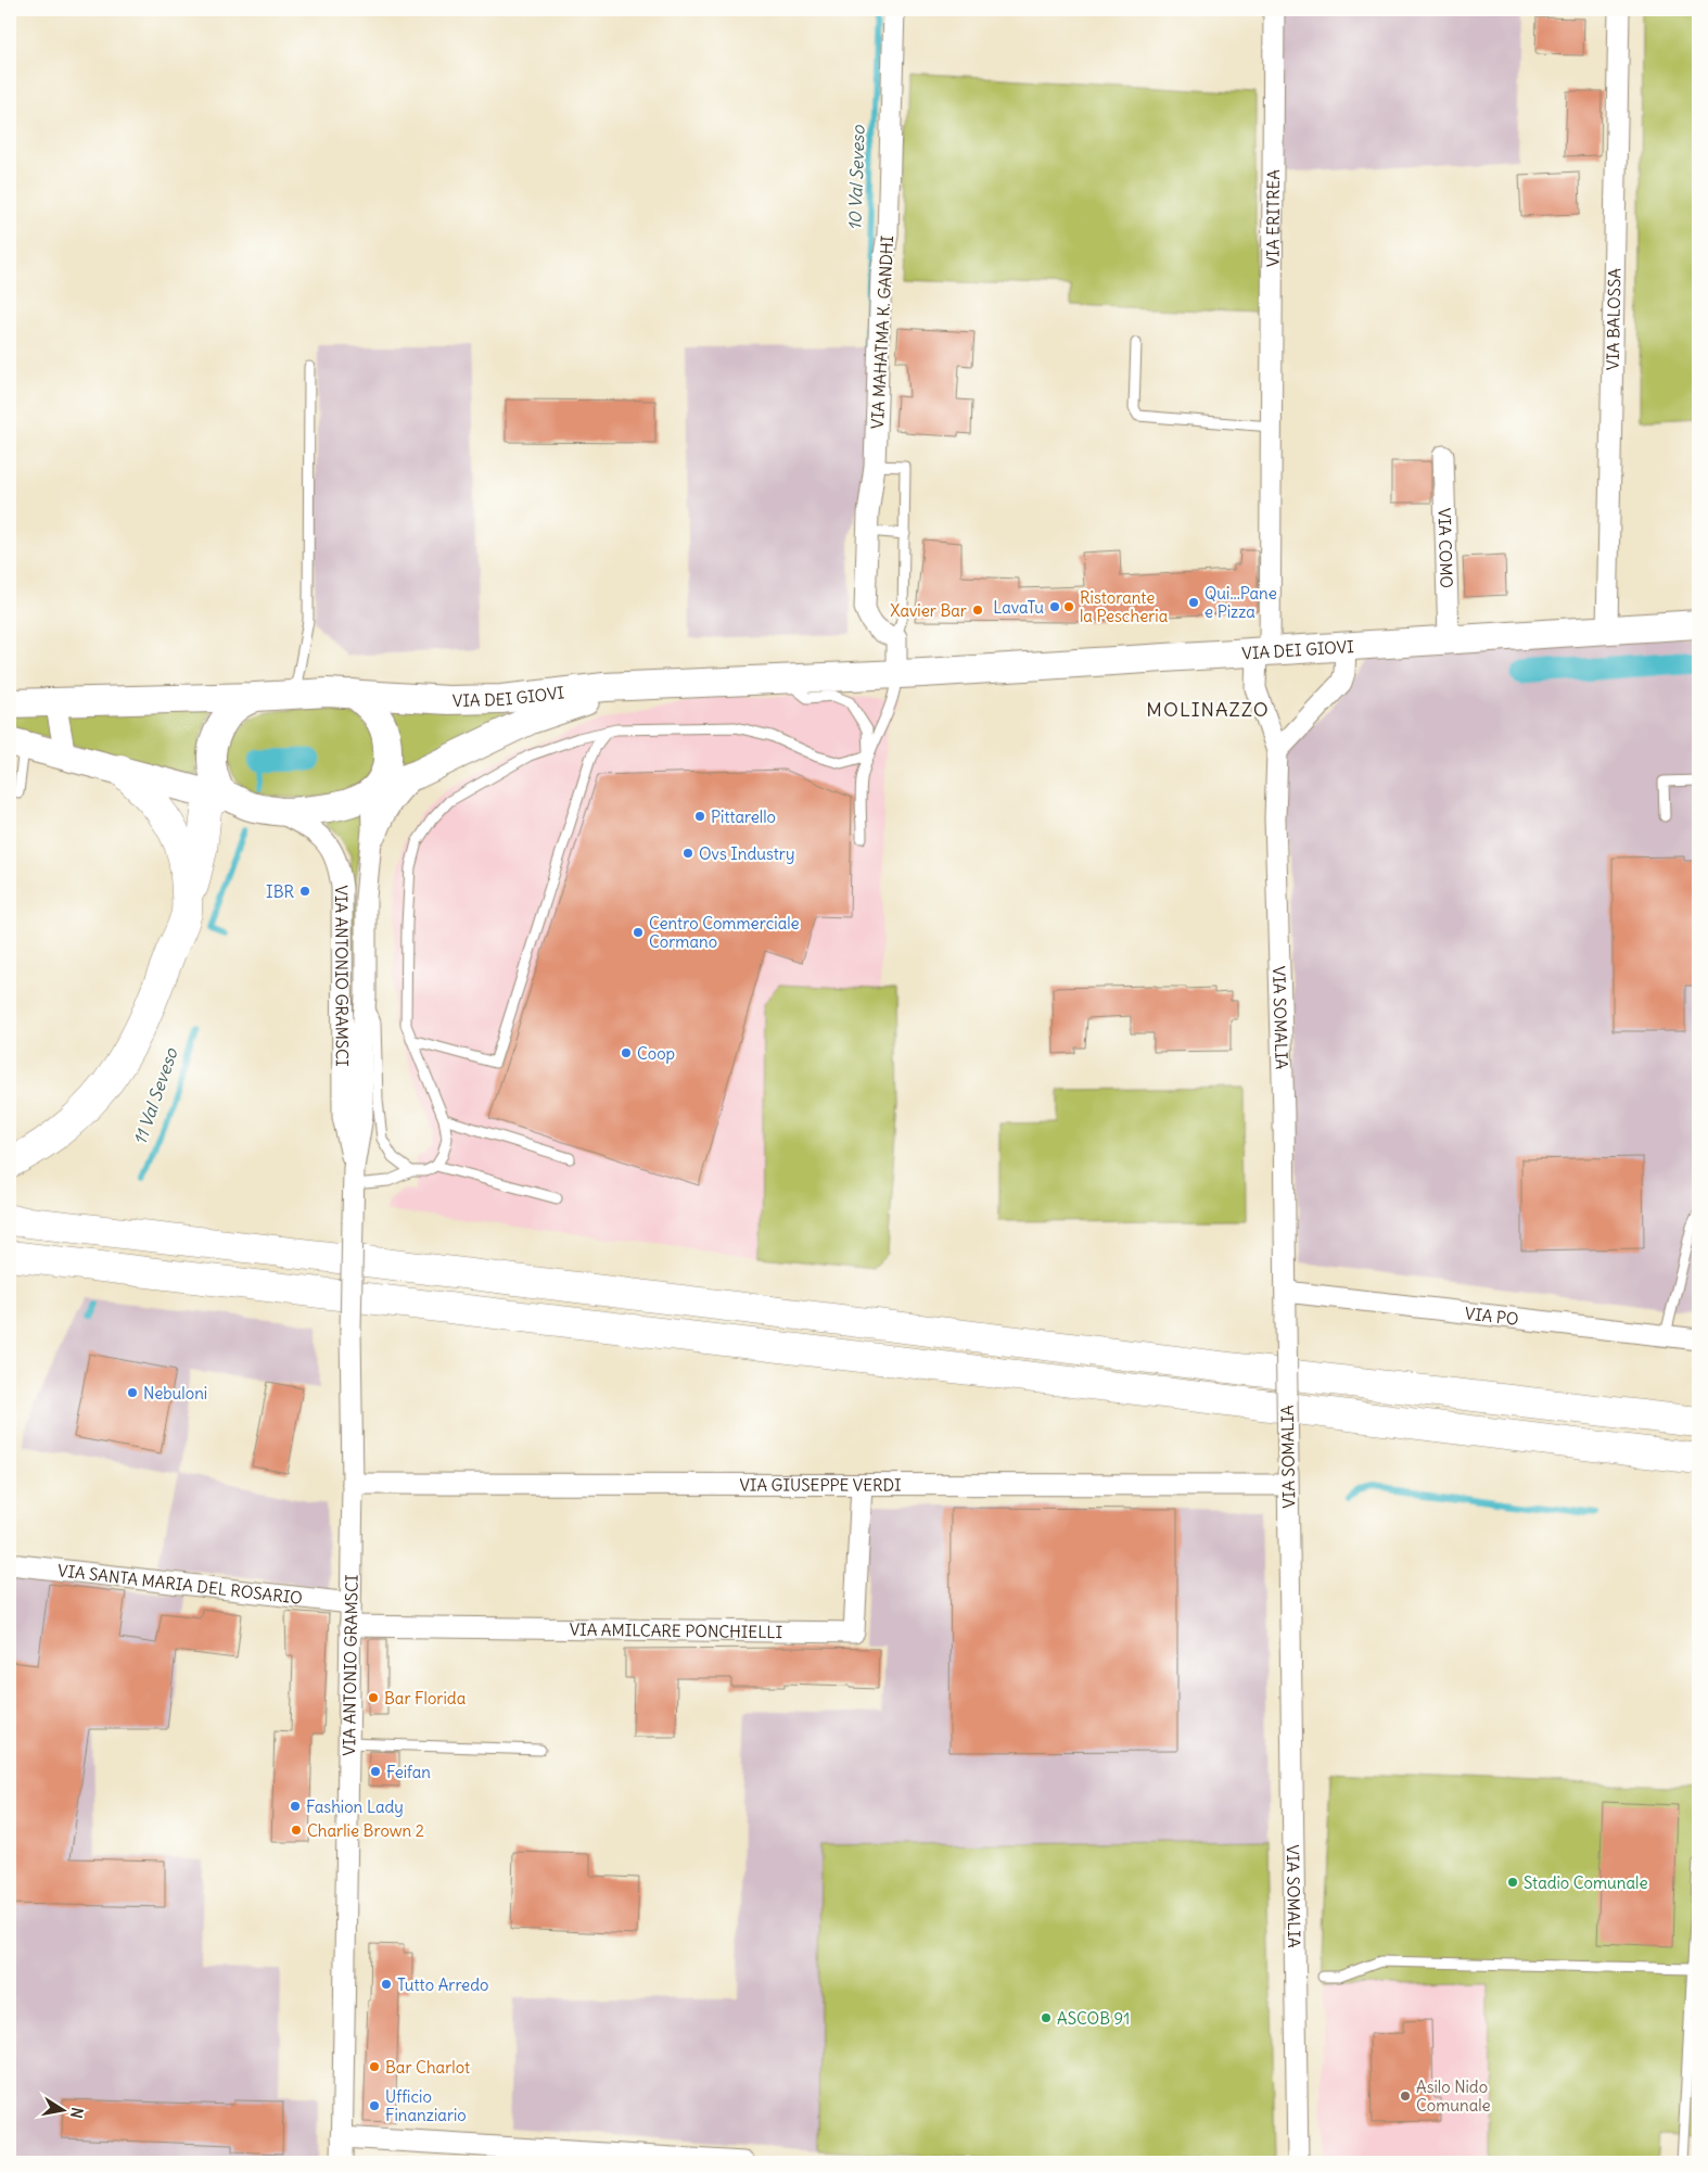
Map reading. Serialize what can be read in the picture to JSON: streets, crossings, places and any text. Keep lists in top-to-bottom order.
{
  "streets": {
    "main road": ["VIA DEI GIOVI"],
    "street": [
      "VIA ERITREA",
      "VIA BALOSSA",
      "VIA MAHATMA K. GANDHI",
      "VIA COMO",
      "VIA ANTONIO GRAMSCI",
      "VIA SOMALIA",
      "VIA PO",
      "VIA GIUSEPPE VERDI",
      "VIA SANTA MARIA DEL ROSARIO",
      "VIA AMILCARE PONCHIELLI"
    ]
  },
  "crossings": [
    ["VIA ERITREA", "VIA DEI GIOVI"],
    ["VIA ERITREA", "VIA SOMALIA"],
    ["VIA BALOSSA", "VIA DEI GIOVI"],
    ["VIA COMO", "VIA DEI GIOVI"],
    ["VIA DEI GIOVI", "VIA ANTONIO GRAMSCI"],
    ["VIA DEI GIOVI", "VIA SOMALIA"],
    ["VIA ANTONIO GRAMSCI", "VIA GIUSEPPE VERDI"],
    ["VIA ANTONIO GRAMSCI", "VIA SANTA MARIA DEL ROSARIO"],
    ["VIA ANTONIO GRAMSCI", "VIA AMILCARE PONCHIELLI"],
    ["VIA SOMALIA", "VIA PO"],
    ["VIA SOMALIA", "VIA GIUSEPPE VERDI"],
    ["VIA GIUSEPPE VERDI", "VIA AMILCARE PONCHIELLI"]
  ],
  "districts": ["MOLINAZZO"],
  "water": ["10 Val Seveso", "11 Val Seveso"],
  "places": [
    "Qui...Pane e Pizza",
    "LavaTu",
    "Ristorante la Pescheria",
    "Xavier Bar",
    "Pittarello",
    "Ovs Industry",
    "IBR",
    "Centro Commerciale Cormano",
    "Coop",
    "Nebuloni",
    "Bar Florida",
    "Feifan",
    "Fashion Lady",
    "Charlie Brown 2",
    "Stadio Comunale",
    "Tutto Arredo",
    "ASCOB 91",
    "Bar Charlot",
    "Asilo Nido Comunale",
    "Ufficio Finanziario"
  ],
  "north": "right"
}
